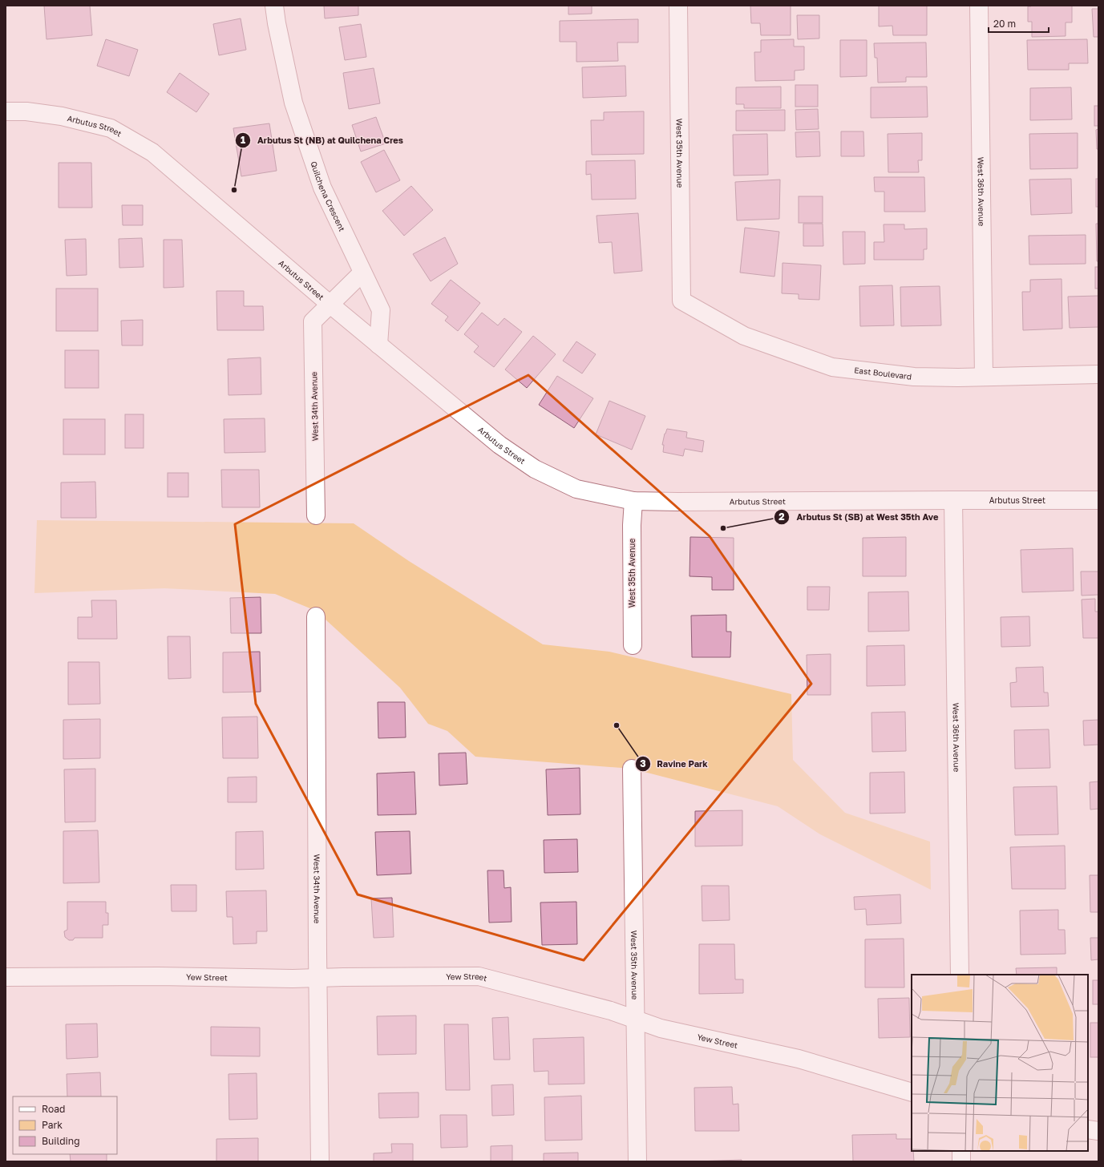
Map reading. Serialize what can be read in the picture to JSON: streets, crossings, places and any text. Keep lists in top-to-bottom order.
{
  "streets": {
    "street": [
      "Arbutus Street",
      "West 35th Avenue",
      "West 36th Avenue",
      "Quilchena Crescent",
      "East Boulevard",
      "West 34th Avenue",
      "Yew Street"
    ]
  },
  "crossings": [
    ["Arbutus Street", "West 35th Avenue"],
    ["Arbutus Street", "West 36th Avenue"],
    ["Arbutus Street", "Quilchena Crescent"],
    ["Arbutus Street", "West 34th Avenue"],
    ["West 35th Avenue", "East Boulevard"],
    ["West 35th Avenue", "Yew Street"],
    ["West 36th Avenue", "East Boulevard"],
    ["Quilchena Crescent", "West 34th Avenue"],
    ["West 34th Avenue", "Yew Street"]
  ],
  "places": ["Arbutus St (NB) at Quilchena Cres", "Arbutus St (SB) at West 35th Ave", "Ravine Park"],
  "legend": ["Road", "Park", "Building"],
  "scale_bar": "20 m"
}
